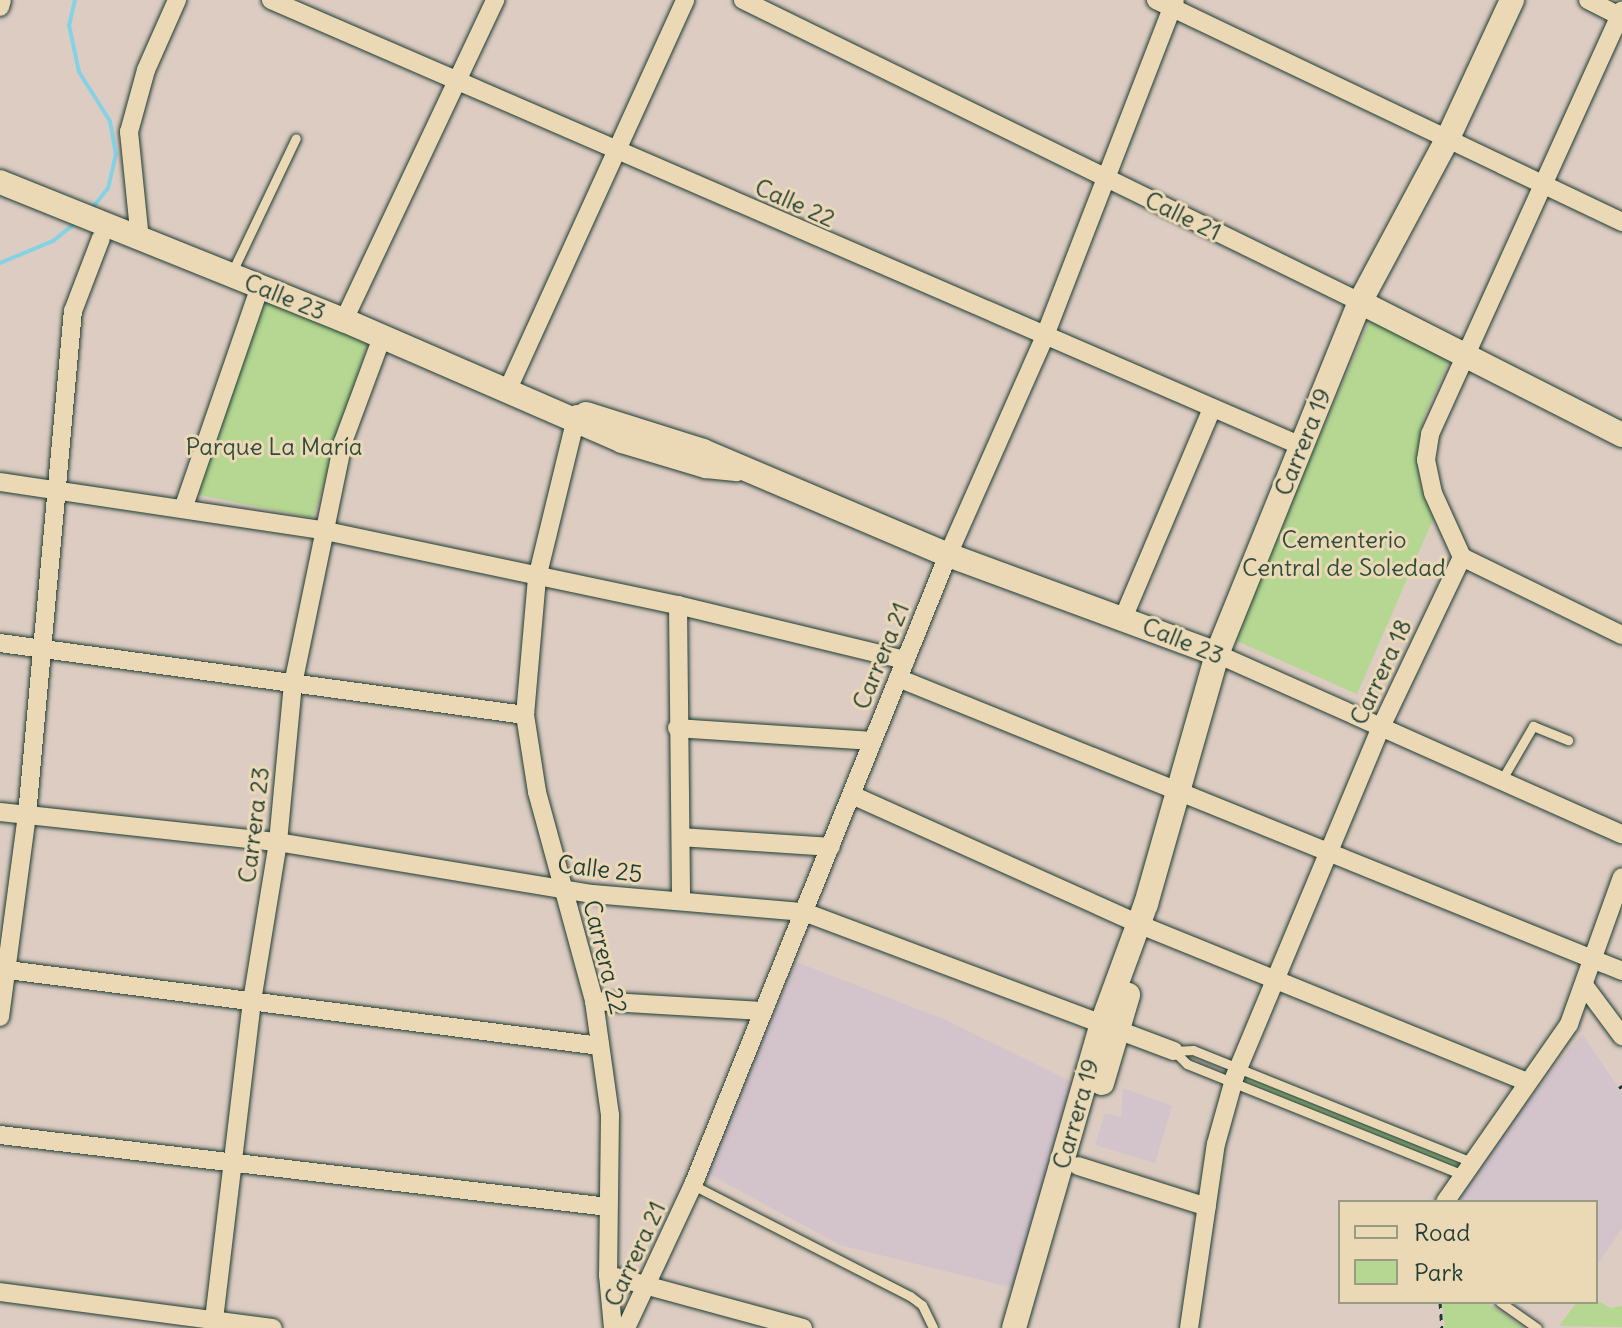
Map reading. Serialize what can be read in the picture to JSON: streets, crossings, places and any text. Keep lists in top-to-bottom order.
{
  "streets": {
    "street": [
      "Calle 22",
      "Calle 21",
      "Calle 23",
      "Carrera 19",
      "Carrera 21",
      "Carrera 18",
      "Carrera 23",
      "Calle 25",
      "Carrera 22"
    ]
  },
  "crossings": [
    ["Calle 22", "Carrera 19"],
    ["Calle 22", "Carrera 21"],
    ["Calle 21", "Carrera 19"],
    ["Calle 21", "Carrera 21"],
    ["Calle 23", "Carrera 19"],
    ["Calle 23", "Carrera 21"],
    ["Calle 23", "Carrera 18"],
    ["Calle 23", "Carrera 23"],
    ["Calle 23", "Carrera 22"],
    ["Carrera 19", "Calle 25"],
    ["Carrera 21", "Calle 25"],
    ["Carrera 18", "Calle 25"],
    ["Carrera 23", "Calle 25"],
    ["Calle 25", "Carrera 22"]
  ],
  "parks": ["Parque La María", "Cementerio Central de Soledad"],
  "legend": ["Road", "Park"]
}
